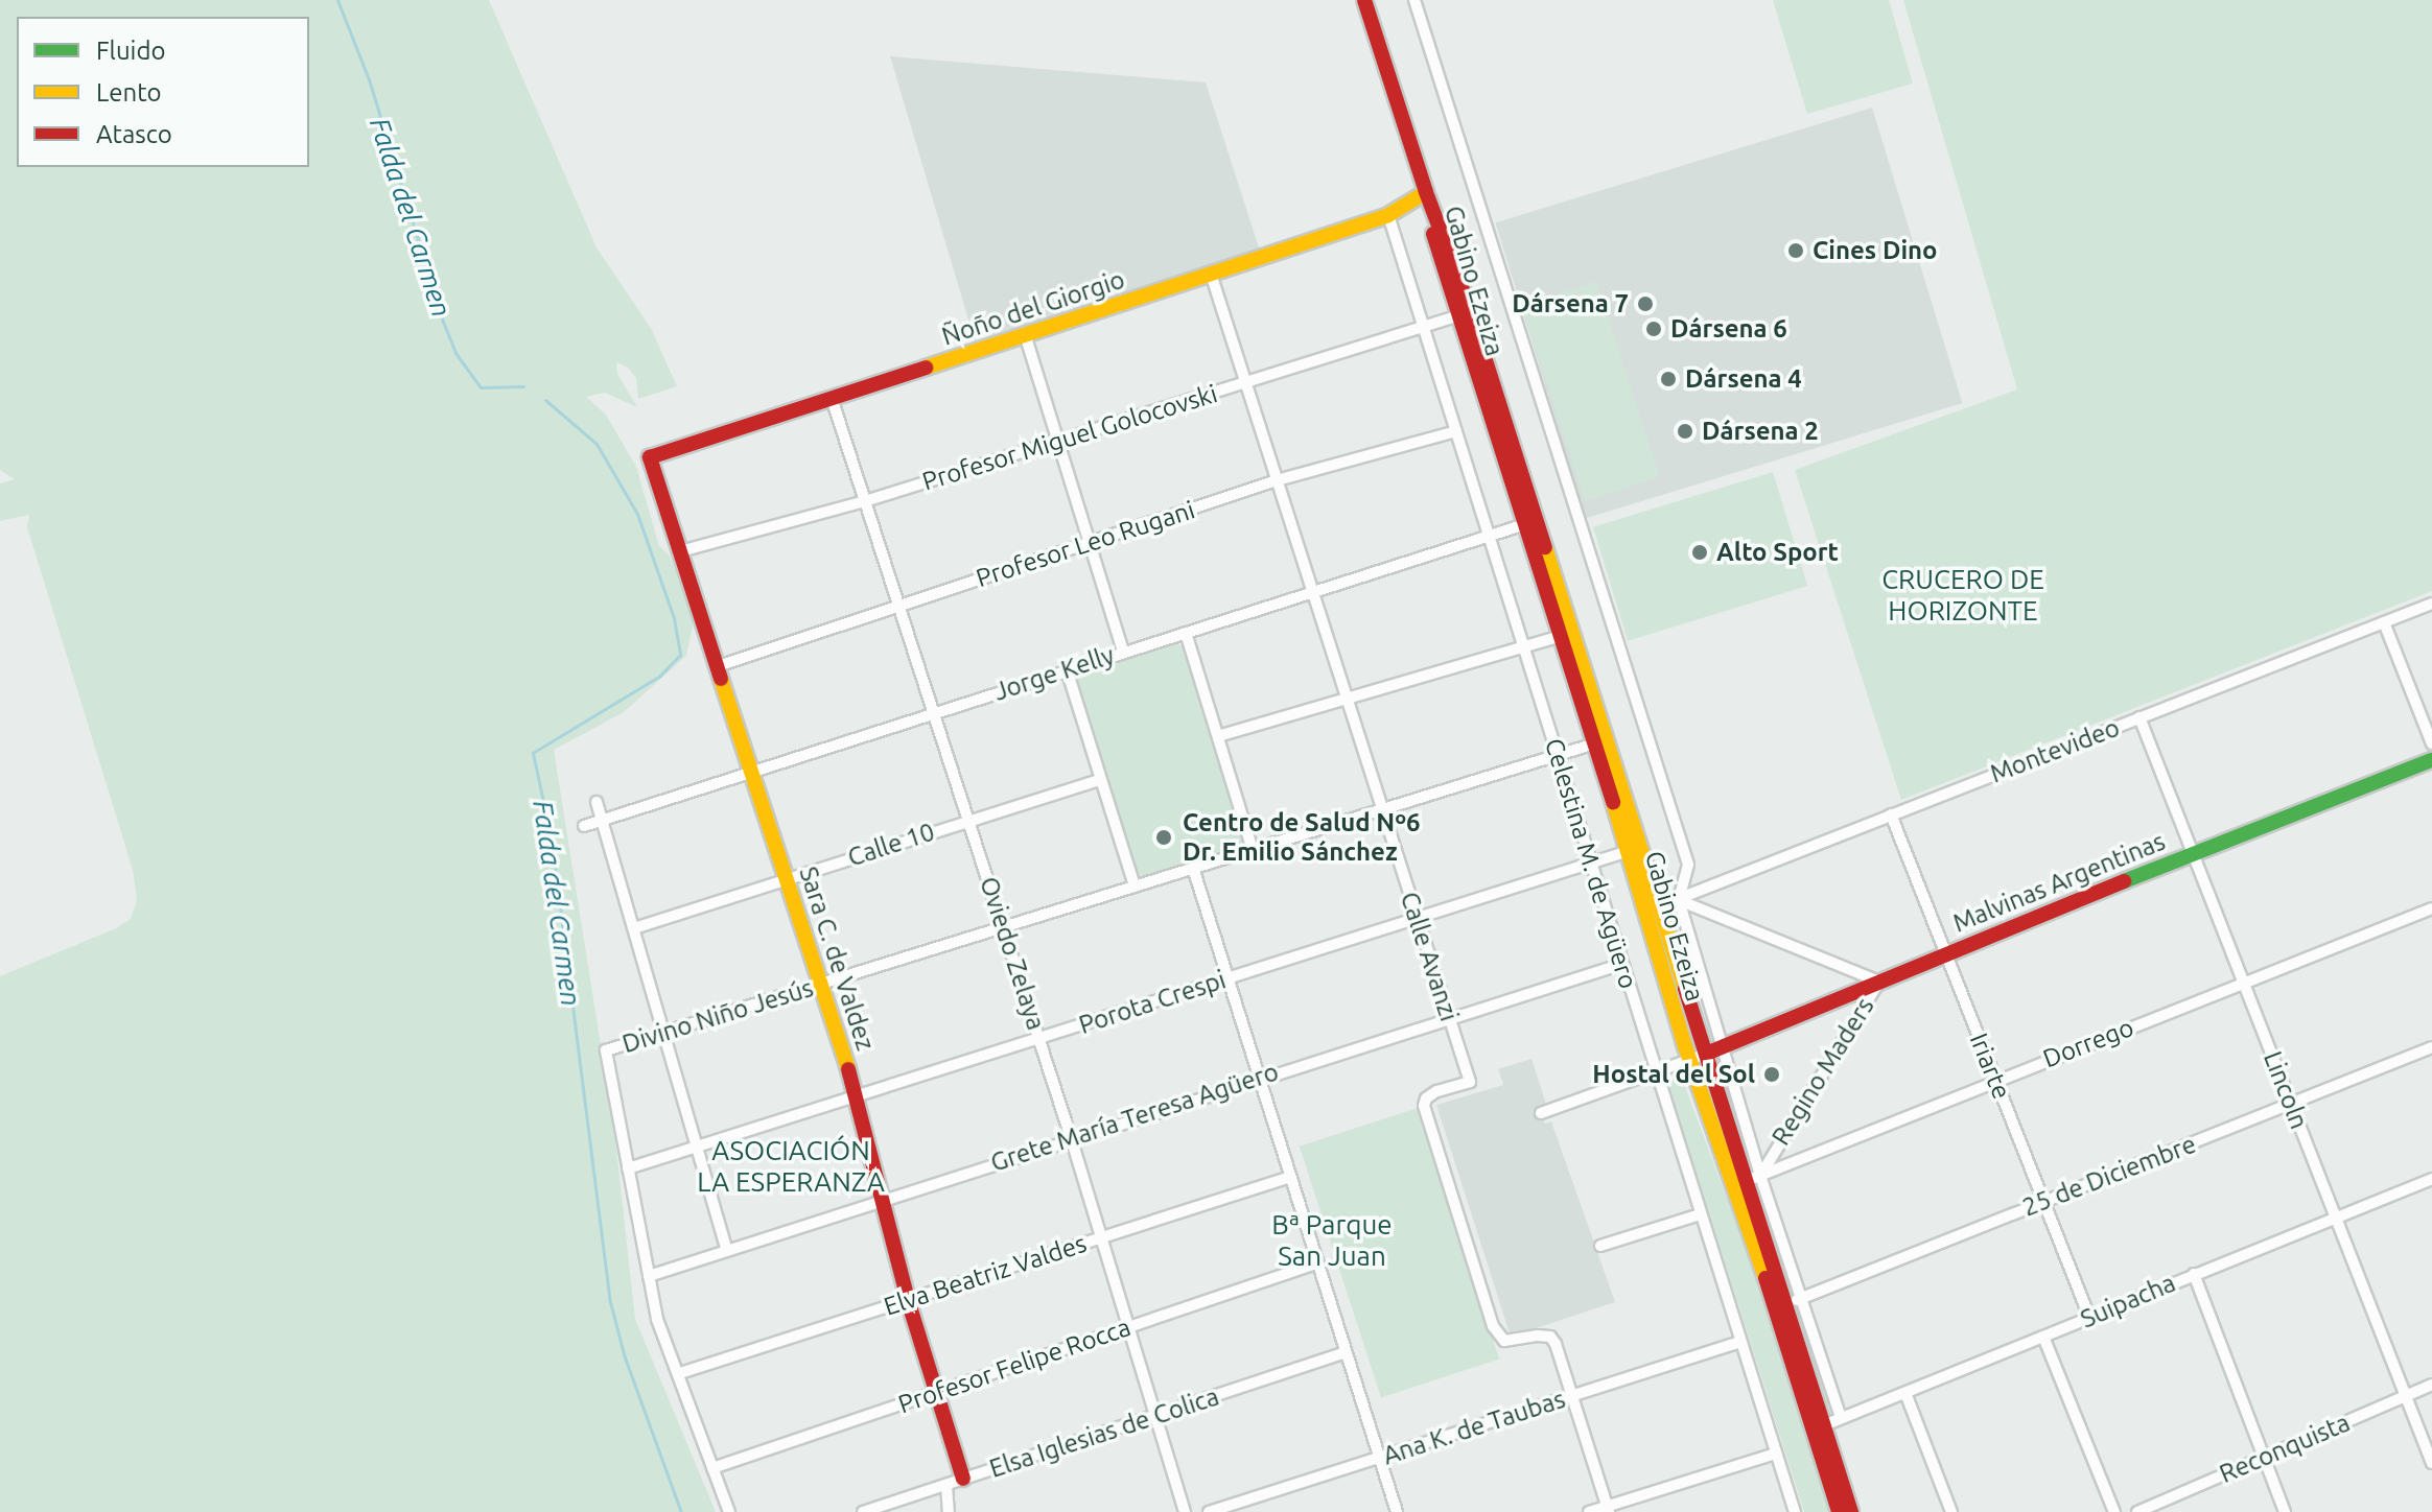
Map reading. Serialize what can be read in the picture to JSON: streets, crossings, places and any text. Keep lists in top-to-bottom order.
{
  "streets": {
    "main road": [
      "Gabino Ezeiza",
      "Ñoño del Giorgio",
      "Malvinas Argentinas",
      "Sara C. de Valdez"
    ],
    "street": [
      "Profesor Miguel Golocovski",
      "Profesor Leo Rugani",
      "Jorge Kelly",
      "Montevideo",
      "Calle 10",
      "Celestina M. de Agüero",
      "Oviedo Zelaya",
      "Calle Avanzi",
      "Porota Crespi",
      "Divino Niño Jesús",
      "Dorrego",
      "Iriarte",
      "Regino Maders",
      "Lincoln",
      "Grete María Teresa Agüero",
      "25 de Diciembre",
      "Elva Beatriz Valdes",
      "Suipacha",
      "Profesor Felipe Rocca",
      "Ana K. de Taubas",
      "Elsa Iglesias de Colica",
      "Reconquista"
    ]
  },
  "crossings": [
    ["Gabino Ezeiza", "Ñoño del Giorgio"],
    ["Gabino Ezeiza", "Profesor Miguel Golocovski"],
    ["Gabino Ezeiza", "Jorge Kelly"],
    ["Gabino Ezeiza", "Montevideo"],
    ["Gabino Ezeiza", "Malvinas Argentinas"],
    ["Gabino Ezeiza", "Porota Crespi"],
    ["Gabino Ezeiza", "Divino Niño Jesús"],
    ["Gabino Ezeiza", "Dorrego"],
    ["Gabino Ezeiza", "Regino Maders"],
    ["Gabino Ezeiza", "25 de Diciembre"],
    ["Gabino Ezeiza", "Suipacha"],
    ["Ñoño del Giorgio", "Celestina M. de Agüero"],
    ["Ñoño del Giorgio", "Oviedo Zelaya"],
    ["Ñoño del Giorgio", "Calle Avanzi"],
    ["Ñoño del Giorgio", "Sara C. de Valdez"],
    ["Profesor Miguel Golocovski", "Celestina M. de Agüero"],
    ["Profesor Miguel Golocovski", "Oviedo Zelaya"],
    ["Profesor Miguel Golocovski", "Calle Avanzi"],
    ["Profesor Miguel Golocovski", "Sara C. de Valdez"],
    ["Profesor Leo Rugani", "Celestina M. de Agüero"],
    ["Profesor Leo Rugani", "Oviedo Zelaya"],
    ["Profesor Leo Rugani", "Calle Avanzi"],
    ["Profesor Leo Rugani", "Sara C. de Valdez"],
    ["Jorge Kelly", "Celestina M. de Agüero"],
    ["Jorge Kelly", "Oviedo Zelaya"],
    ["Jorge Kelly", "Calle Avanzi"],
    ["Jorge Kelly", "Sara C. de Valdez"],
    ["Montevideo", "Iriarte"],
    ["Montevideo", "Regino Maders"],
    ["Montevideo", "Lincoln"],
    ["Calle 10", "Oviedo Zelaya"],
    ["Calle 10", "Sara C. de Valdez"],
    ["Celestina M. de Agüero", "Porota Crespi"],
    ["Celestina M. de Agüero", "Divino Niño Jesús"],
    ["Celestina M. de Agüero", "Grete María Teresa Agüero"],
    ["Celestina M. de Agüero", "Ana K. de Taubas"],
    ["Malvinas Argentinas", "Iriarte"],
    ["Malvinas Argentinas", "Regino Maders"],
    ["Malvinas Argentinas", "Lincoln"],
    ["Oviedo Zelaya", "Porota Crespi"],
    ["Oviedo Zelaya", "Divino Niño Jesús"],
    ["Oviedo Zelaya", "Grete María Teresa Agüero"],
    ["Oviedo Zelaya", "Elva Beatriz Valdes"],
    ["Oviedo Zelaya", "Profesor Felipe Rocca"],
    ["Oviedo Zelaya", "Elsa Iglesias de Colica"],
    ["Calle Avanzi", "Porota Crespi"],
    ["Calle Avanzi", "Divino Niño Jesús"],
    ["Calle Avanzi", "Grete María Teresa Agüero"],
    ["Calle Avanzi", "Ana K. de Taubas"],
    ["Sara C. de Valdez", "Porota Crespi"],
    ["Sara C. de Valdez", "Divino Niño Jesús"],
    ["Sara C. de Valdez", "Grete María Teresa Agüero"],
    ["Sara C. de Valdez", "Elva Beatriz Valdes"],
    ["Sara C. de Valdez", "Profesor Felipe Rocca"],
    ["Sara C. de Valdez", "Elsa Iglesias de Colica"],
    ["Porota Crespi", "Divino Niño Jesús"],
    ["Dorrego", "Iriarte"],
    ["Dorrego", "Regino Maders"],
    ["Dorrego", "Lincoln"],
    ["Iriarte", "25 de Diciembre"],
    ["Iriarte", "Suipacha"],
    ["Lincoln", "25 de Diciembre"],
    ["Lincoln", "Suipacha"],
    ["Lincoln", "Reconquista"]
  ],
  "districts": ["CRUCERO DE HORIZONTE", "ASOCIACIÓN LA ESPERANZA", "Bª Parque San Juan"],
  "water": ["Falda del Carmen"],
  "places": [
    "Cines Dino",
    "Dársena 7",
    "Dársena 6",
    "Dársena 4",
    "Dársena 2",
    "Alto Sport",
    "Centro de Salud Nº6 Dr. Emilio Sánchez",
    "Hostal del Sol"
  ],
  "legend": ["Fluido", "Lento", "Atasco"]
}
